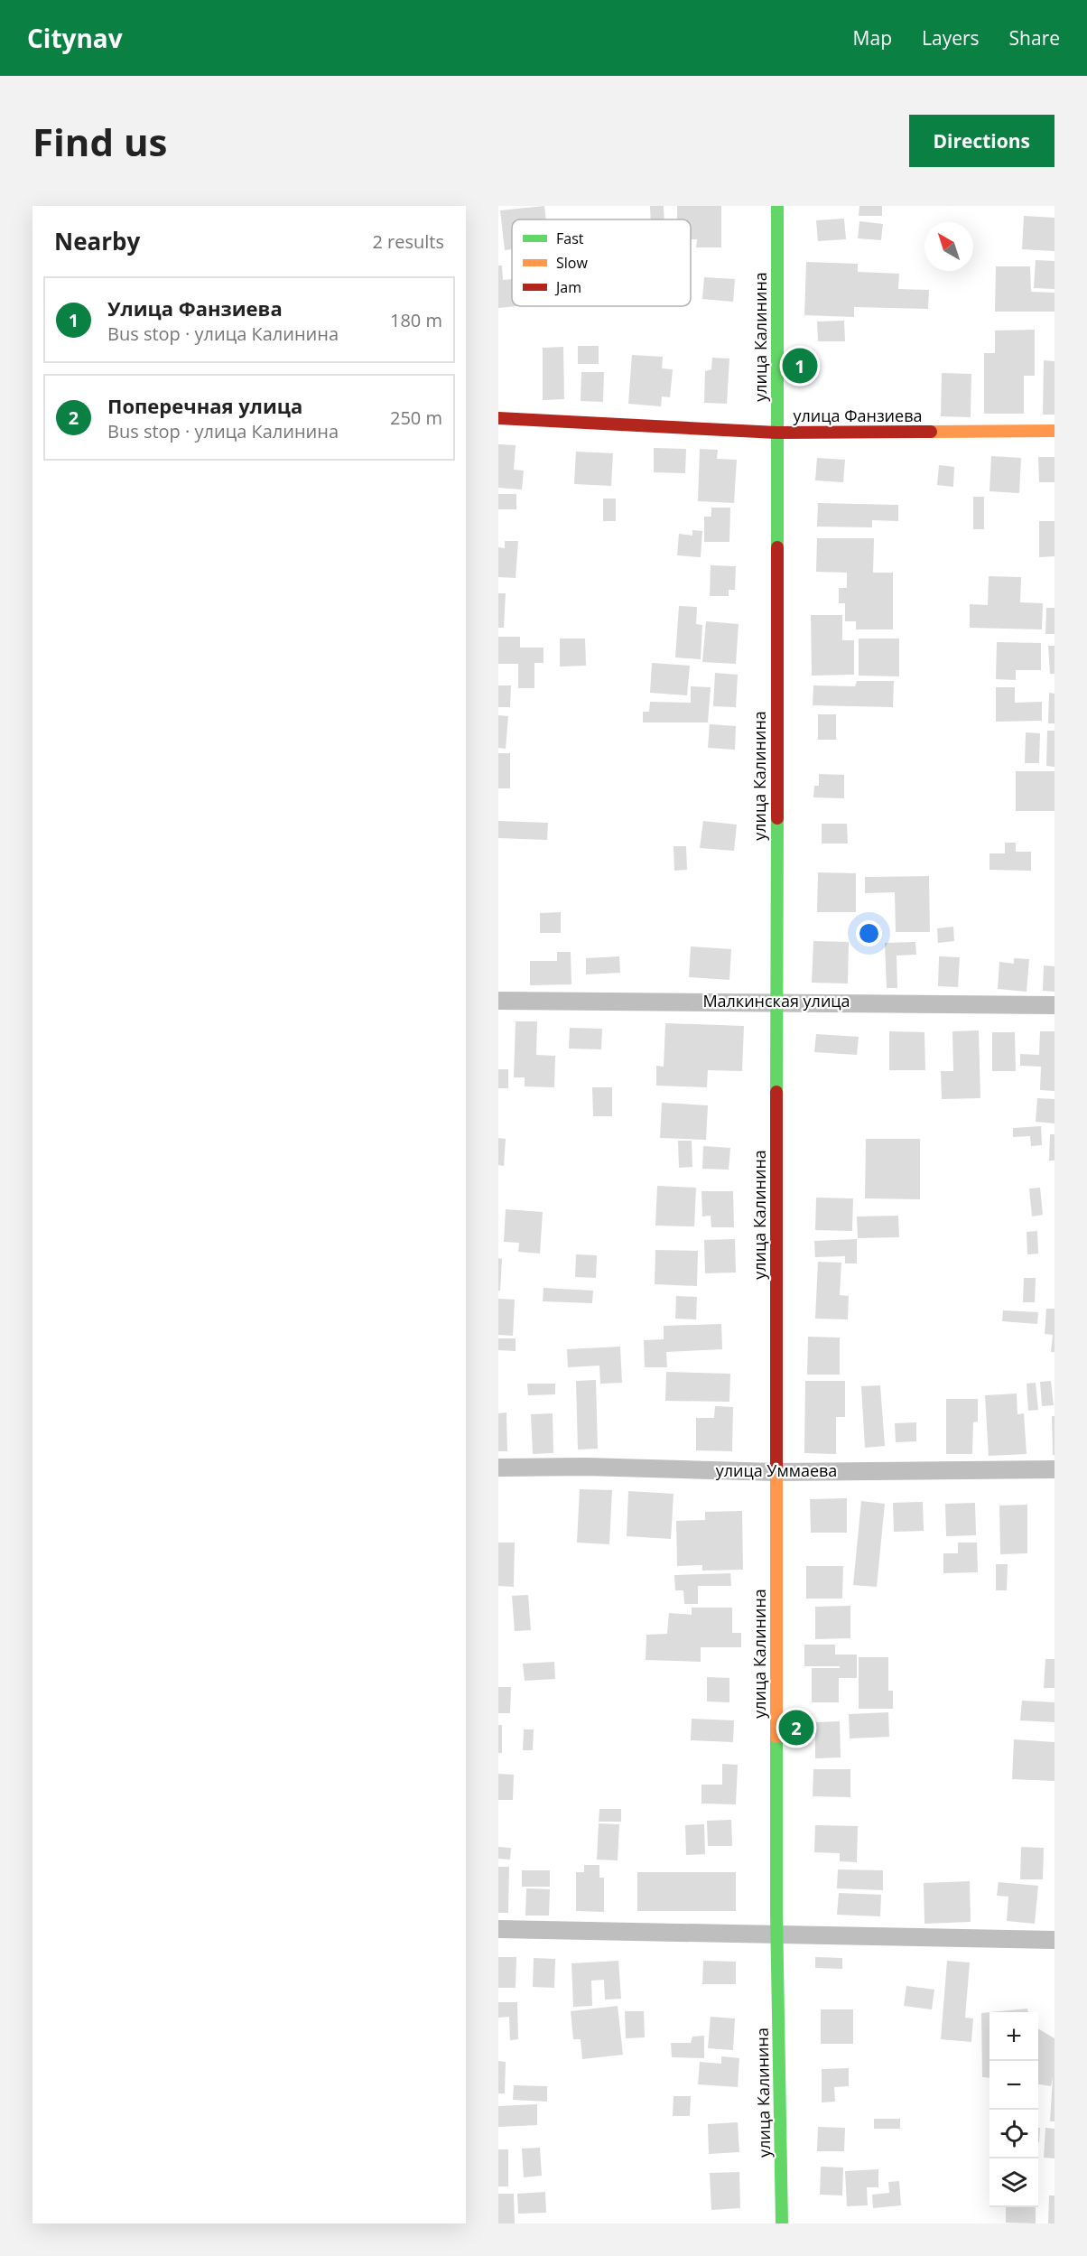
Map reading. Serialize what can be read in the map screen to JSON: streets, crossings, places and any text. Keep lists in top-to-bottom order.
{
  "streets": {
    "street": [
      "улица Калинина",
      "улица Фанзиева",
      "Малкинская улица",
      "улица Уммаева"
    ]
  },
  "crossings": [
    ["улица Калинина", "улица Фанзиева"],
    ["улица Калинина", "Малкинская улица"],
    ["улица Калинина", "улица Уммаева"]
  ],
  "legend": ["Fast", "Slow", "Jam"],
  "north": "top left",
  "page": {
    "header": "Citynav",
    "nav": ["Map", "Layers", "Share"],
    "buttons": "Directions",
    "title": "Find us",
    "heading": ["Nearby", "2 results"],
    "list": [
      {
        "mark": "1",
        "name": "Улица Фанзиева",
        "note": "Bus stop · улица Калинина",
        "value": "180 m"
      },
      {
        "mark": "2",
        "name": "Поперечная улица",
        "note": "Bus stop · улица Калинина",
        "value": "250 m"
      }
    ],
    "pins": ["1", "2"],
    "map_buttons": ["+", "−"]
  }
}
